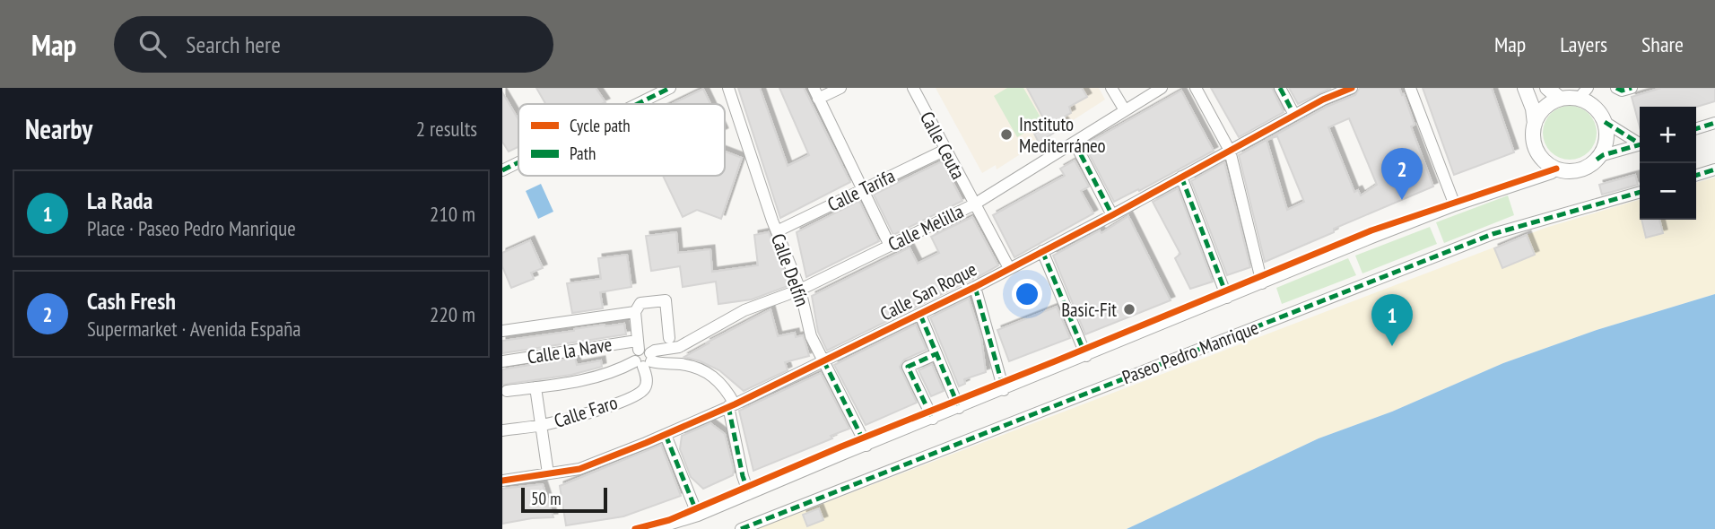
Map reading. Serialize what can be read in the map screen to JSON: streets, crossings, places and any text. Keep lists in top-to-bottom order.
{
  "streets": {
    "street": [
      "Calle Ceuta",
      "Calle Tarifa",
      "Calle Melilla",
      "Calle Delfín",
      "Calle San Roque",
      "Calle la Nave",
      "Paseo Pedro Manrique",
      "Calle Faro"
    ]
  },
  "crossings": [
    ["Calle Ceuta", "Calle Tarifa"],
    ["Calle Ceuta", "Calle Melilla"],
    ["Calle Ceuta", "Calle San Roque"],
    ["Calle Tarifa", "Calle Delfín"],
    ["Calle Melilla", "Calle Delfín"],
    ["Calle Melilla", "Calle Faro"],
    ["Calle Delfín", "Calle San Roque"]
  ],
  "places": ["Instituto Mediterráneo", "Basic-Fit"],
  "legend": ["Cycle path", "Path"],
  "scale_bar": "50 m",
  "page": {
    "header": "Map",
    "search": "Search here",
    "nav": ["Map", "Layers", "Share"],
    "heading": ["Nearby", "2 results"],
    "map_buttons": ["+", "−"],
    "pins": ["2", "1"],
    "list": [
      {
        "mark": "1",
        "name": "La Rada",
        "note": "Place · Paseo Pedro Manrique",
        "value": "210 m"
      },
      {
        "mark": "2",
        "name": "Cash Fresh",
        "note": "Supermarket · Avenida España",
        "value": "220 m"
      }
    ],
    "scale": "50 m"
  }
}
